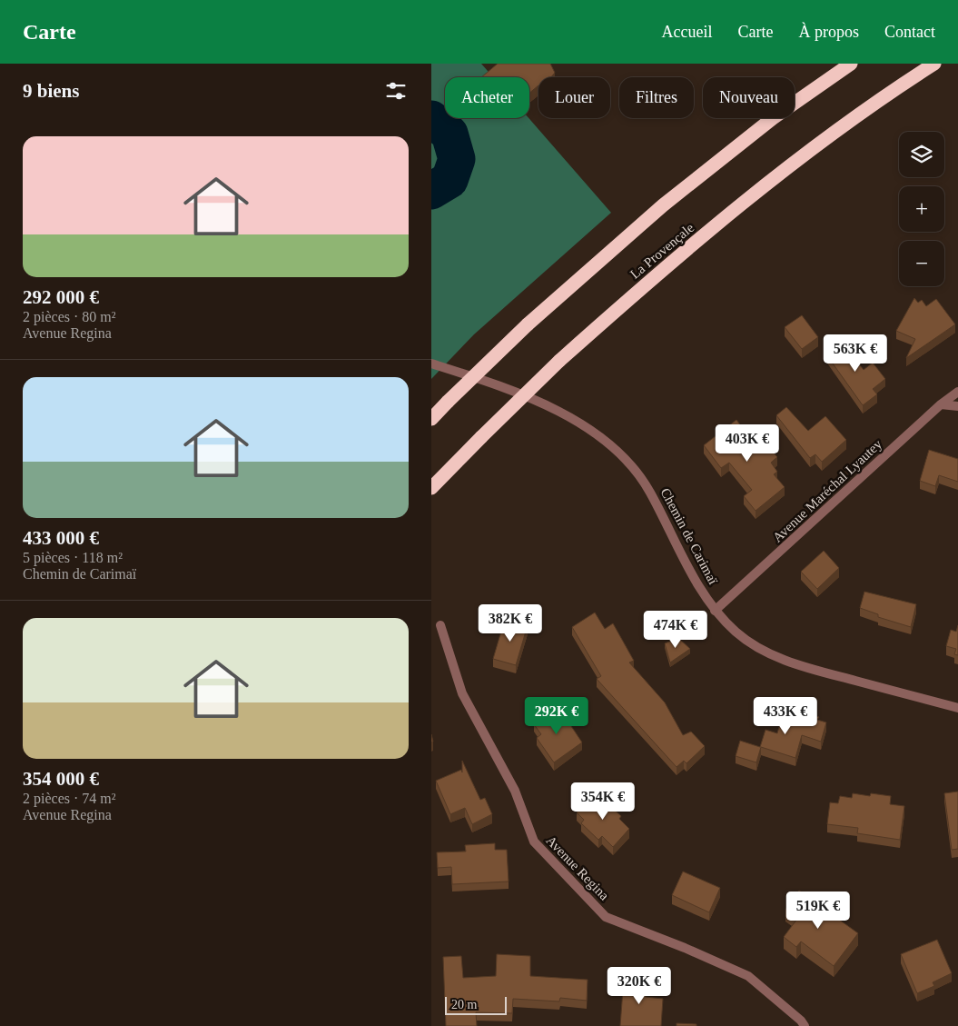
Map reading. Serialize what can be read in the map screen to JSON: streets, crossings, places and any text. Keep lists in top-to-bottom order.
{
  "streets": {
    "highway": ["La Provençale"],
    "street": ["Avenue Maréchal Lyautey", "Chemin de Carimaï", "Avenue Regina"]
  },
  "crossings": [
    ["Avenue Maréchal Lyautey", "Chemin de Carimaï"]
  ],
  "scale_bar": "20 m",
  "page": {
    "header": "Carte",
    "nav": [
      "Accueil",
      "Carte",
      "À propos",
      "Contact"
    ],
    "heading": "9 biens",
    "chip": [
      "Acheter",
      "Louer",
      "Filtres",
      "Nouveau"
    ],
    "list": [
      {
        "name": "292 000 €",
        "note": "2 pièces · 80 m² · Avenue Regina"
      },
      {
        "name": "433 000 €",
        "note": "5 pièces · 118 m² · Chemin de Carimaï"
      },
      {
        "name": "354 000 €",
        "note": "2 pièces · 74 m² · Avenue Regina"
      }
    ],
    "map_buttons": ["+", "−"],
    "price": [
      "563K €",
      "403K €",
      "382K €",
      "474K €",
      "292K €",
      "433K €",
      "354K €",
      "519K €",
      "320K €"
    ],
    "scale": "20 m"
  }
}
